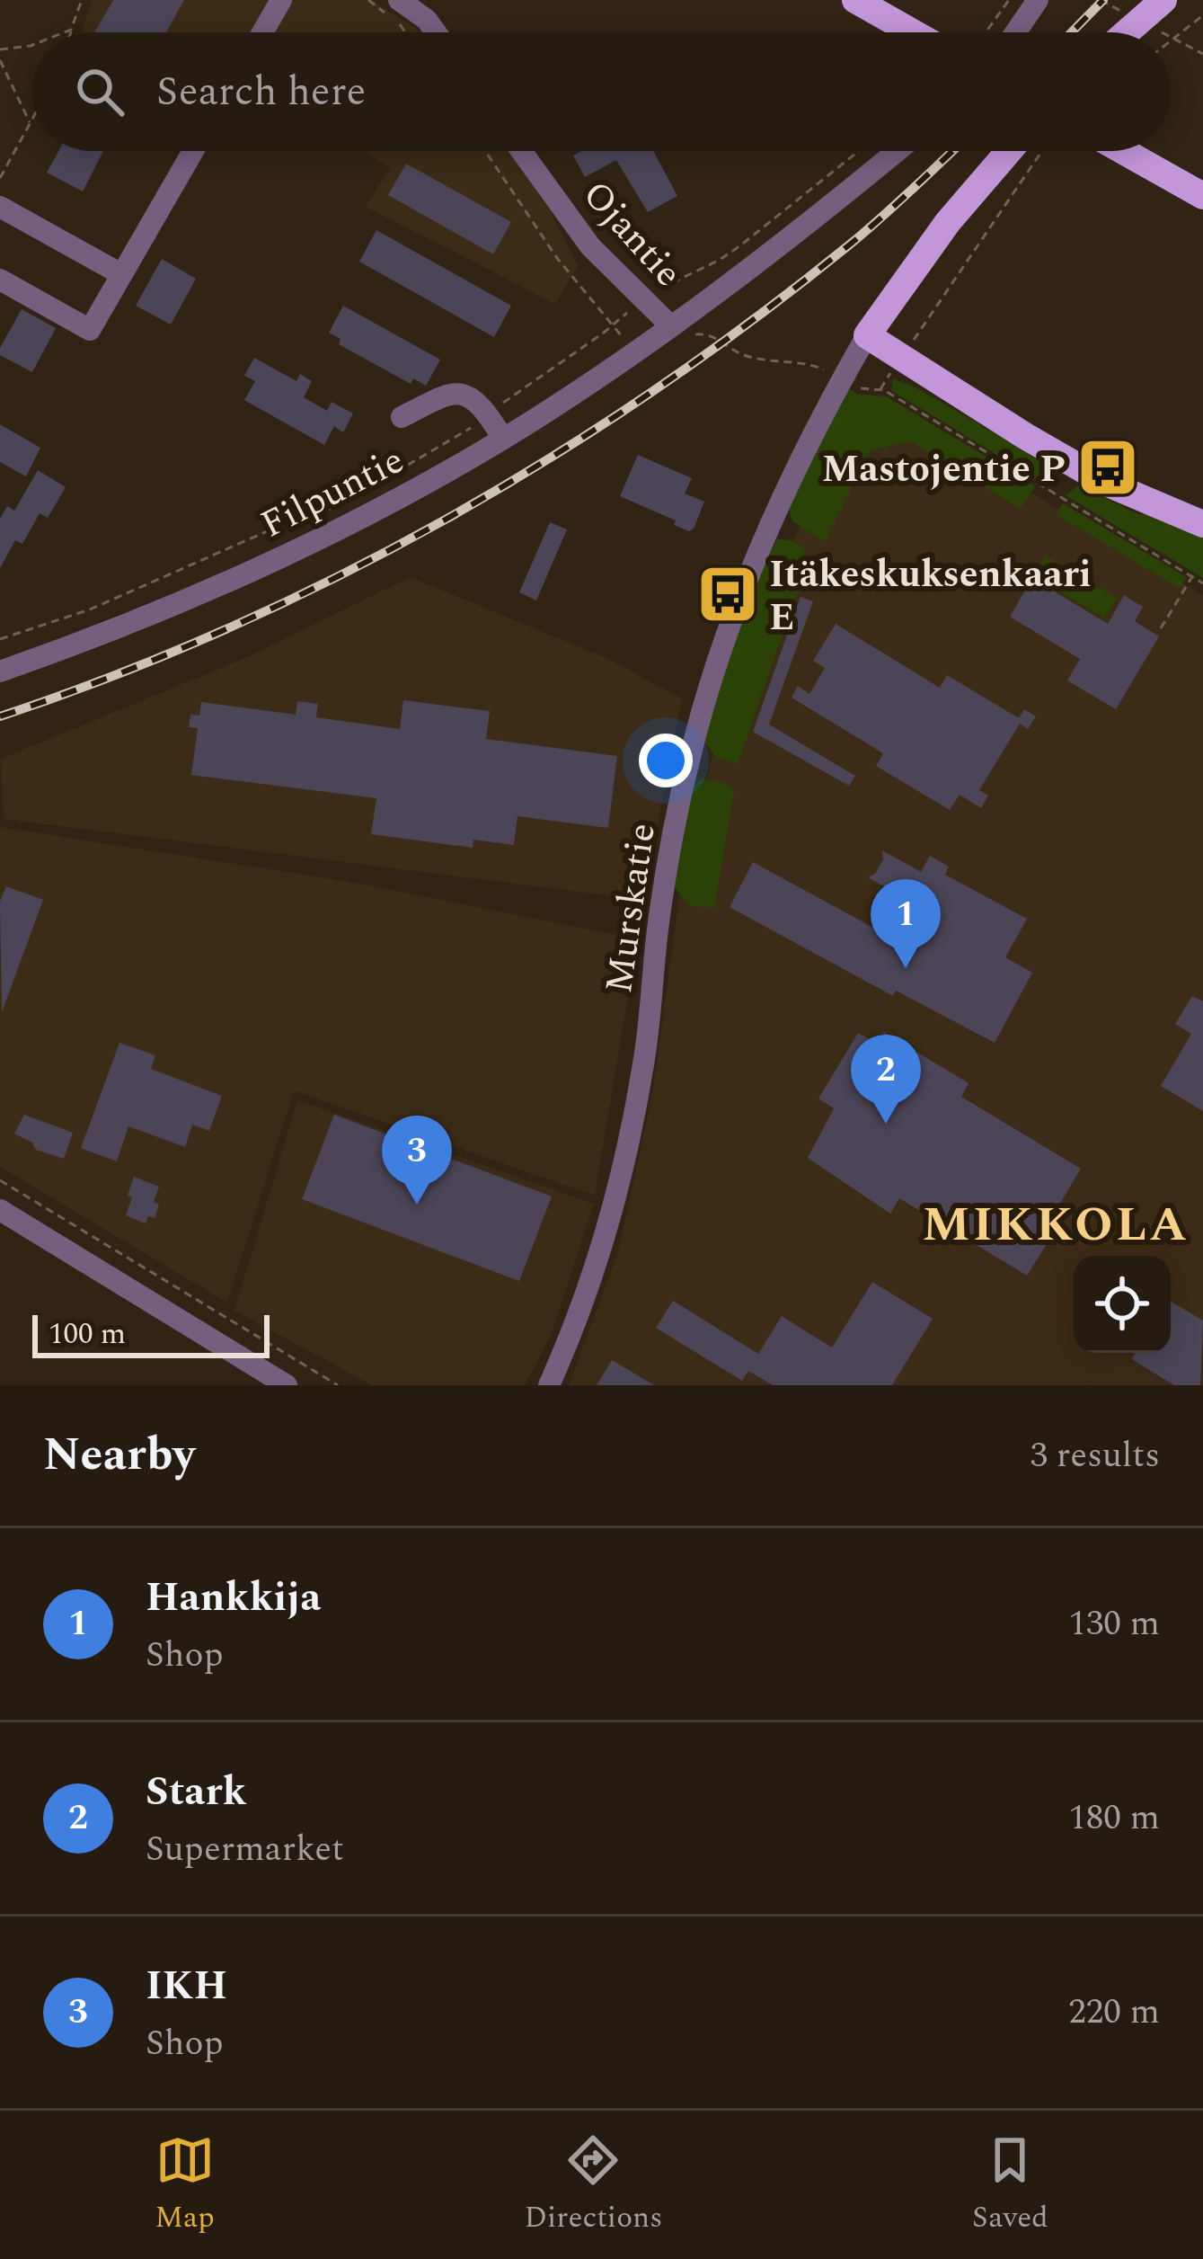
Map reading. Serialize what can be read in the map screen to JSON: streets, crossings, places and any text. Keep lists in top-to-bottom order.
{
  "streets": {
    "street": ["Ojantie", "Filpuntie", "Murskatie"]
  },
  "crossings": [
    ["Ojantie", "Filpuntie"]
  ],
  "districts": ["MIKKOLA"],
  "places": {
    "bus stop": ["Mastojentie P", "Itäkeskuksenkaari E"]
  },
  "scale_bar": "100 m",
  "page": {
    "search": "Search here",
    "pins": ["1", "2", "3"],
    "scale": "100 m",
    "heading": ["Nearby", "3 results"],
    "list": [
      {
        "mark": "1",
        "name": "Hankkija",
        "note": "Shop",
        "value": "130 m"
      },
      {
        "mark": "2",
        "name": "Stark",
        "note": "Supermarket",
        "value": "180 m"
      },
      {
        "mark": "3",
        "name": "IKH",
        "note": "Shop",
        "value": "220 m"
      }
    ],
    "nav": ["Map", "Directions", "Saved"]
  }
}
